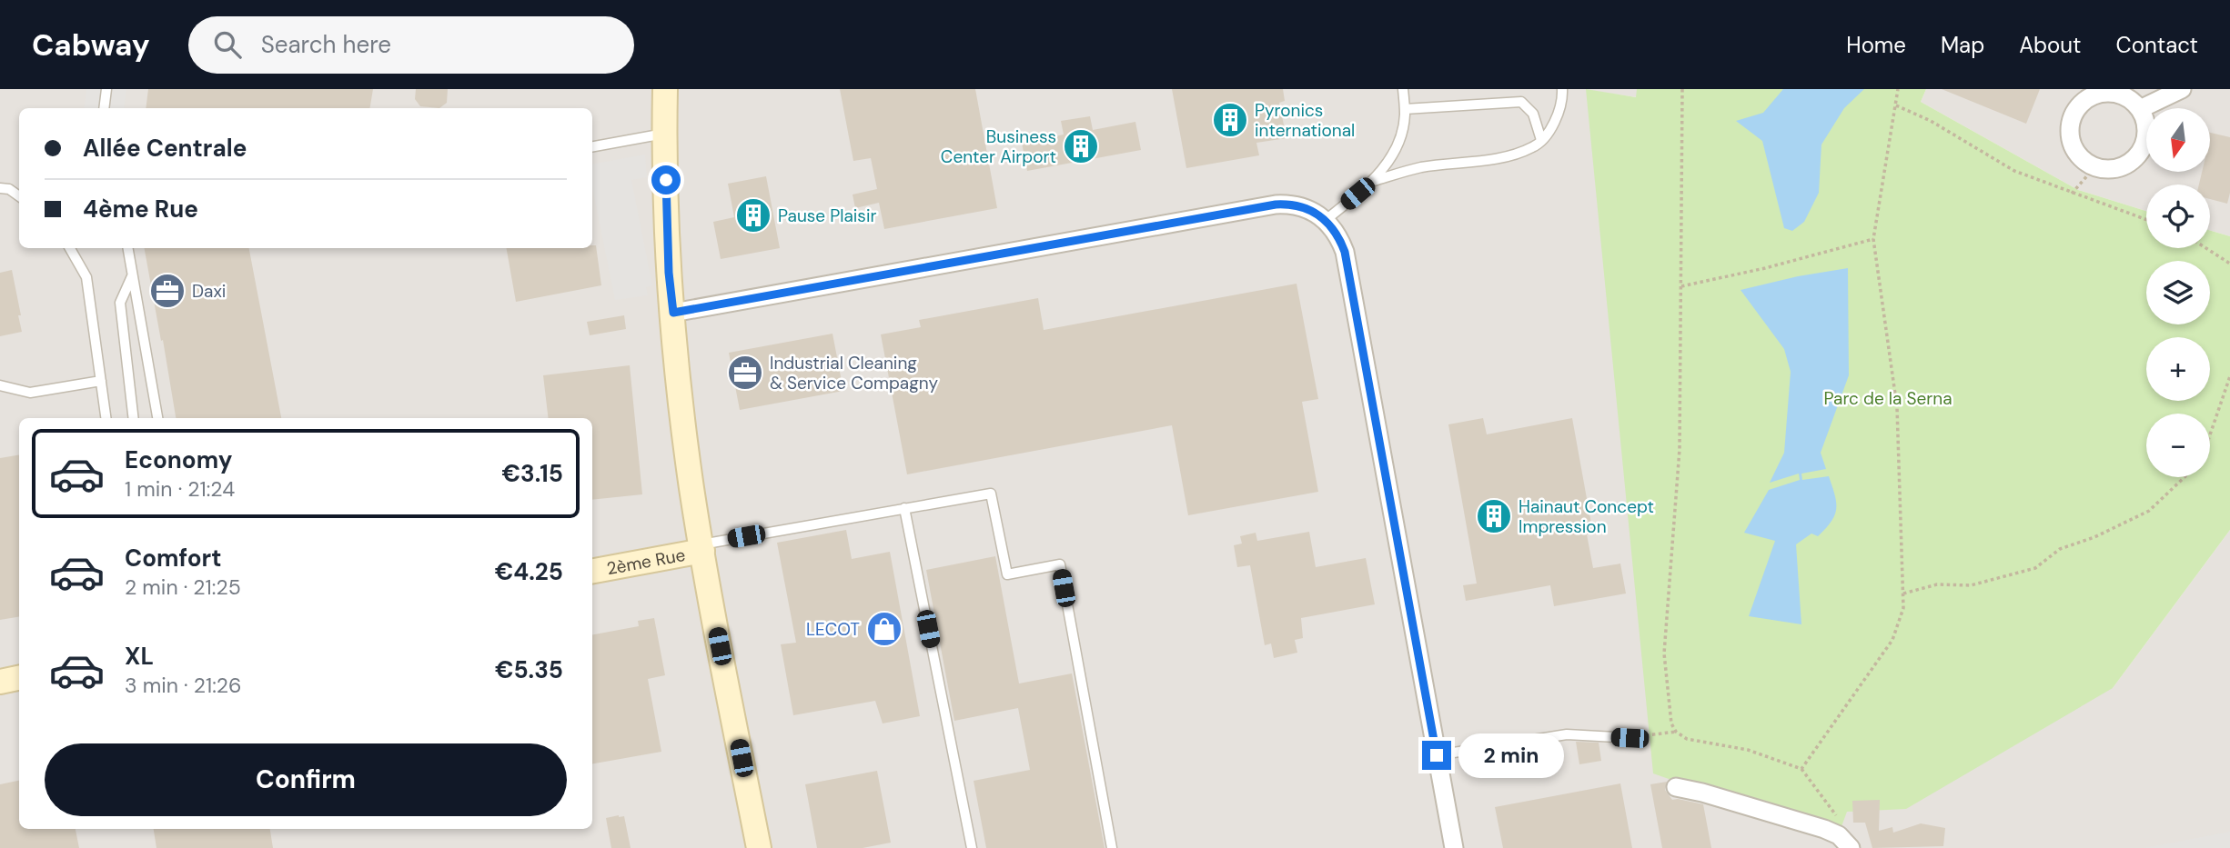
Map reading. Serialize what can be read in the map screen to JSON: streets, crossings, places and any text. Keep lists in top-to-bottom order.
{
  "streets": {
    "street": ["2ème Rue"]
  },
  "parks": ["Parc de la Serna"],
  "places": {
    "building": [
      "Pyronics international",
      "Business Center Airport",
      "Pause Plaisir",
      "Hainaut Concept Impression"
    ],
    "office": ["Daxi", "Industrial Cleaning & Service Compagny"],
    "shop": ["LECOT"]
  },
  "north": "bottom",
  "page": {
    "header": "Cabway",
    "search": "Search here",
    "nav": [
      "Home",
      "Map",
      "About",
      "Contact"
    ],
    "map_buttons": ["+", "−"],
    "banner": ["Allée Centrale", "4ème Rue"],
    "list": [
      {
        "name": "Economy",
        "note": "1 min · 21:24",
        "value": "€3.15"
      },
      {
        "name": "Comfort",
        "note": "2 min · 21:25",
        "value": "€4.25"
      },
      {
        "name": "XL",
        "note": "3 min · 21:26",
        "value": "€5.35"
      }
    ],
    "buttons": "Confirm",
    "bubble": "2 min"
  }
}
